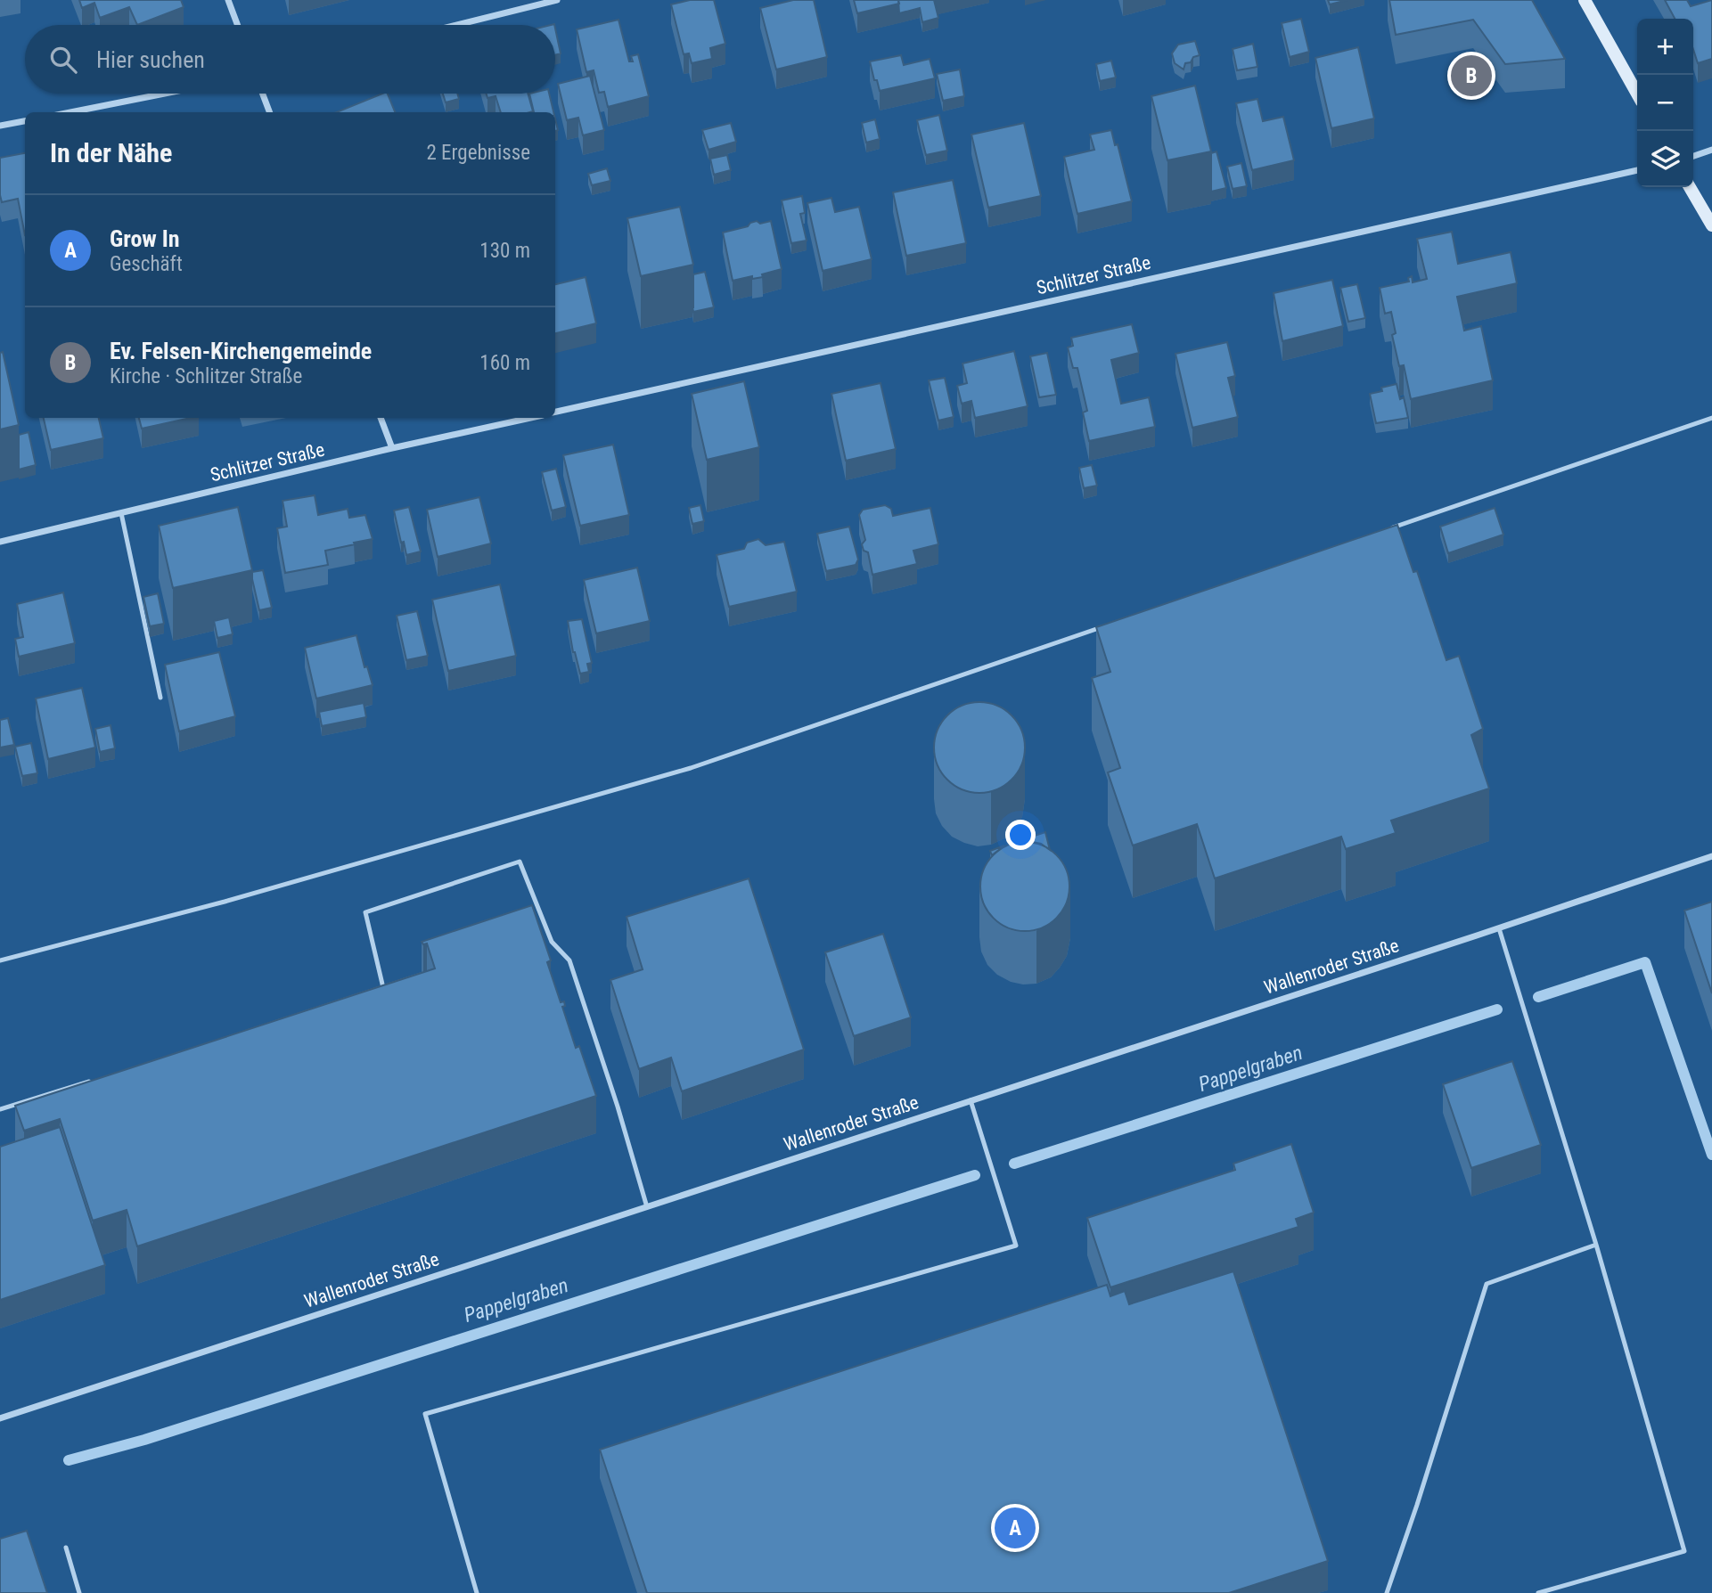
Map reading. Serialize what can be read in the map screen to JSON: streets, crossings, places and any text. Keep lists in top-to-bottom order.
{
  "streets": {
    "street": ["Schlitzer Straße", "Wallenroder Straße"]
  },
  "water": ["Pappelgraben"],
  "page": {
    "map_buttons": ["+", "−"],
    "search": "Hier suchen",
    "pins": ["B", "A"],
    "heading": ["In der Nähe", "2 Ergebnisse"],
    "list": [
      {
        "mark": "A",
        "name": "Grow In",
        "note": "Geschäft",
        "value": "130 m"
      },
      {
        "mark": "B",
        "name": "Ev. Felsen-Kirchengemeinde",
        "note": "Kirche · Schlitzer Straße",
        "value": "160 m"
      }
    ]
  }
}
